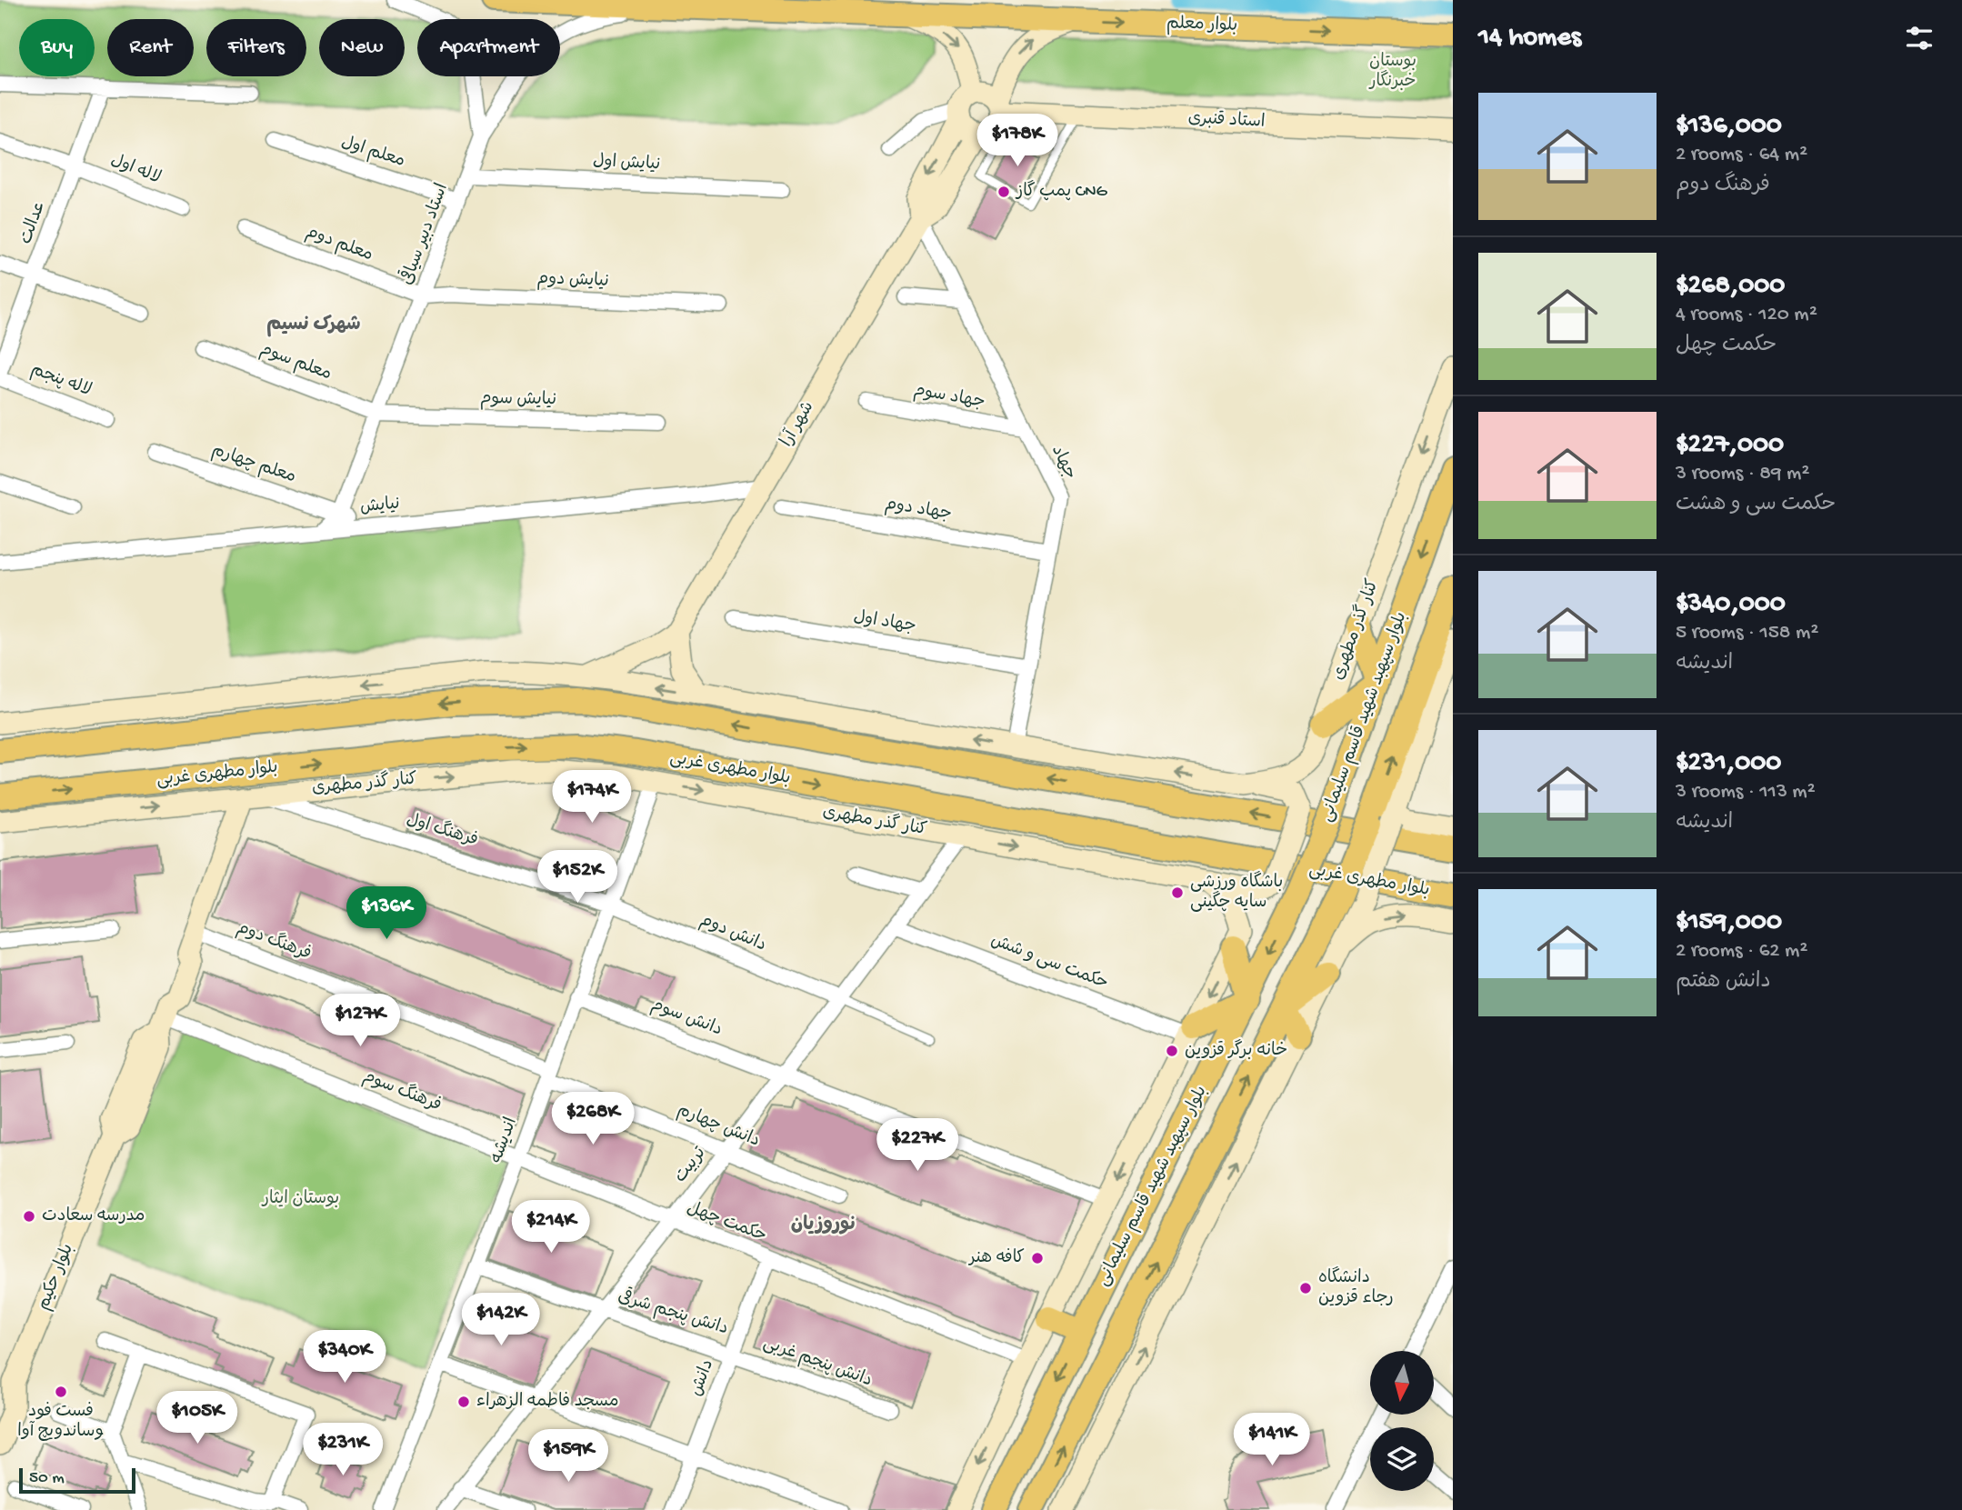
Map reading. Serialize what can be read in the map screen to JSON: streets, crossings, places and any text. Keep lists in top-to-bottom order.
{
  "streets": {
    "main road": ["بلوار معلم", "بلوار سپهبد شهید قاسم سلیمانی", "بلوار مطهری غربی"],
    "street": [
      "استاد قنبری",
      "معلم اول",
      "نیایش اول",
      "لاله اول",
      "عدالت",
      "استاد دبیر سیاقی",
      "معلم دوم",
      "نیایش دوم",
      "معلم سوم",
      "لاله پنجم",
      "جهاد سوم",
      "نیایش سوم",
      "شهر آرا",
      "جهاد",
      "معلم چهارم",
      "نيايش",
      "جهاد دوم",
      "جهاد اول",
      "کنار گذر مطهری",
      "فرهنگ اول",
      "دانش دوم",
      "فرهنگ دوم",
      "حکمت سی و شش",
      "دانش سوم",
      "فرهنگ سوم",
      "دانش چهارم",
      "اندیشه",
      "تربیت",
      "حکمت چهل",
      "بلوار حکیم",
      "دانش پنجم شرقی",
      "دانش پنجم غربی",
      "دانش"
    ]
  },
  "crossings": [
    ["بلوار معلم", "شهر آرا"],
    ["استاد قنبری", "شهر آرا"],
    ["معلم اول", "استاد دبیر سیاقی"],
    ["نیایش اول", "استاد دبیر سیاقی"],
    ["لاله اول", "عدالت"],
    ["استاد دبیر سیاقی", "معلم دوم"],
    ["استاد دبیر سیاقی", "نیایش دوم"],
    ["استاد دبیر سیاقی", "معلم سوم"],
    ["استاد دبیر سیاقی", "نیایش سوم"],
    ["استاد دبیر سیاقی", "معلم چهارم"],
    ["معلم دوم", "نیایش دوم"],
    ["معلم سوم", "نیایش سوم"],
    ["جهاد سوم", "جهاد"],
    ["شهر آرا", "جهاد"],
    ["شهر آرا", "نيايش"],
    ["جهاد", "جهاد دوم"],
    ["جهاد", "جهاد اول"],
    ["جهاد", "کنار گذر مطهری"],
    ["معلم چهارم", "نيايش"],
    ["کنار گذر مطهری", "فرهنگ اول"],
    ["کنار گذر مطهری", "اندیشه"],
    ["کنار گذر مطهری", "تربیت"],
    ["کنار گذر مطهری", "بلوار حکیم"],
    ["فرهنگ اول", "دانش دوم"],
    ["فرهنگ اول", "اندیشه"],
    ["فرهنگ اول", "بلوار حکیم"],
    ["دانش دوم", "اندیشه"],
    ["دانش دوم", "تربیت"],
    ["فرهنگ دوم", "دانش چهارم"],
    ["فرهنگ دوم", "اندیشه"],
    ["فرهنگ دوم", "بلوار حکیم"],
    ["حکمت سی و شش", "تربیت"],
    ["دانش سوم", "اندیشه"],
    ["دانش سوم", "تربیت"],
    ["فرهنگ سوم", "اندیشه"],
    ["فرهنگ سوم", "حکمت چهل"],
    ["فرهنگ سوم", "بلوار حکیم"],
    ["دانش چهارم", "اندیشه"],
    ["دانش چهارم", "تربیت"],
    ["اندیشه", "حکمت چهل"],
    ["اندیشه", "دانش پنجم شرقی"],
    ["تربیت", "حکمت چهل"],
    ["تربیت", "دانش پنجم شرقی"],
    ["حکمت چهل", "دانش"],
    ["دانش پنجم شرقی", "دانش پنجم غربی"],
    ["دانش پنجم شرقی", "دانش"],
    ["دانش پنجم غربی", "دانش"]
  ],
  "one_way": ["بلوار معلم"],
  "districts": ["شهرک نسیم", "نوروزیان"],
  "parks": ["بوستان خبرنگار", "بوستان ایثار"],
  "places": [
    "پمپ گاز CNG",
    "باشگاه ورزشى سايه چگينى",
    "خانه برگر قزوین",
    "مدرسه سعادت",
    "کافه هنر",
    "دانشگاه رجاء قزوین",
    "فست فود وساندویچ آوا",
    "مسجد فاطمه الزهراء"
  ],
  "scale_bar": "50 m",
  "north": "bottom",
  "page": {
    "heading": "14 homes",
    "chip": [
      "Buy",
      "Rent",
      "Filters",
      "New",
      "Apartment"
    ],
    "list": [
      {
        "name": "$136,000",
        "note": "2 rooms · 64 m² · فرهنگ دوم"
      },
      {
        "name": "$268,000",
        "note": "4 rooms · 120 m² · حکمت چهل"
      },
      {
        "name": "$227,000",
        "note": "3 rooms · 89 m² · حکمت سی و هشت"
      },
      {
        "name": "$340,000",
        "note": "5 rooms · 158 m² · اندیشه"
      },
      {
        "name": "$231,000",
        "note": "3 rooms · 113 m² · اندیشه"
      },
      {
        "name": "$159,000",
        "note": "2 rooms · 62 m² · دانش هفتم"
      }
    ],
    "price": [
      "$178K",
      "$174K",
      "$152K",
      "$136K",
      "$127K",
      "$268K",
      "$227K",
      "$214K",
      "$142K",
      "$340K",
      "$105K",
      "$141K",
      "$231K",
      "$159K"
    ],
    "scale": "50 m"
  }
}
